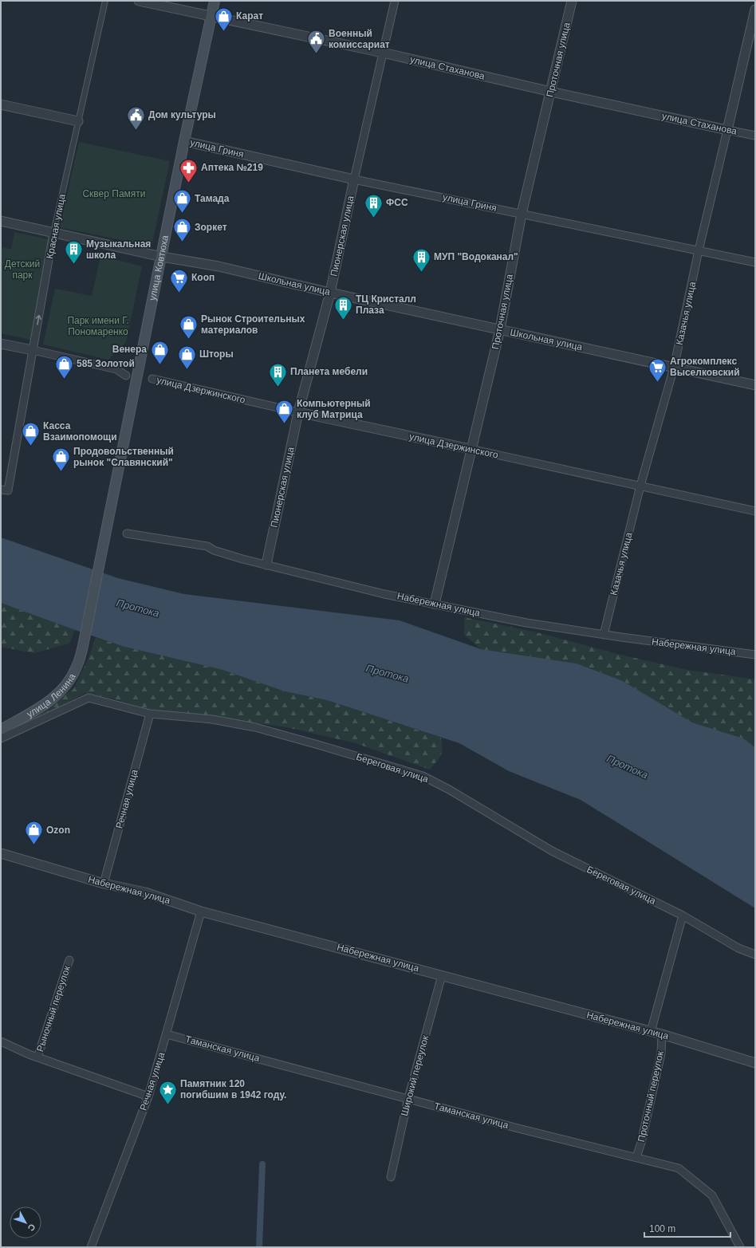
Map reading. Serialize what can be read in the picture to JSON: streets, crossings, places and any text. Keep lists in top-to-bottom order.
{
  "streets": {
    "main road": ["улица Ковтюха", "улица Ленина"],
    "street": [
      "Проточная улица",
      "улица Стаханова",
      "улица Гриня",
      "Красная улица",
      "Пионерская улица",
      "Школьная улица",
      "Казачья улица",
      "улица Дзержинского",
      "Набережная улица",
      "Береговая улица",
      "Речная улица",
      "Рыночный переулок",
      "Таманская улица",
      "Широкий переулок",
      "Проточный переулок"
    ]
  },
  "crossings": [
    ["Проточная улица", "улица Стаханова"],
    ["Проточная улица", "улица Гриня"],
    ["Проточная улица", "Школьная улица"],
    ["Проточная улица", "улица Дзержинского"],
    ["Проточная улица", "Набережная улица"],
    ["улица Стаханова", "Пионерская улица"],
    ["улица Стаханова", "улица Ковтюха"],
    ["улица Стаханова", "Казачья улица"],
    ["улица Гриня", "Пионерская улица"],
    ["улица Гриня", "улица Ковтюха"],
    ["улица Гриня", "Казачья улица"],
    ["Красная улица", "Школьная улица"],
    ["Пионерская улица", "Школьная улица"],
    ["Пионерская улица", "улица Дзержинского"],
    ["Пионерская улица", "Набережная улица"],
    ["улица Ковтюха", "Школьная улица"],
    ["улица Ковтюха", "улица Ленина"],
    ["Школьная улица", "Казачья улица"],
    ["Казачья улица", "улица Дзержинского"],
    ["Казачья улица", "Набережная улица"],
    ["Набережная улица", "Речная улица"],
    ["Набережная улица", "Широкий переулок"],
    ["Набережная улица", "Проточный переулок"],
    ["Береговая улица", "Речная улица"],
    ["Речная улица", "Таманская улица"],
    ["Таманская улица", "Широкий переулок"],
    ["Таманская улица", "Проточный переулок"]
  ],
  "water": ["Протока"],
  "parks": ["Сквер Памяти", "Детский парк", "Парк имени Г. Пономаренко"],
  "places": {
    "shop": [
      "Карат",
      "Тамада",
      "Зоркет",
      "Рынок Строительных материалов",
      "Венера",
      "Шторы",
      "585 Золотой",
      "Компьютерный клуб Матрица",
      "Касса Взаимопомощи",
      "Продовольственный рынок \"Славянский\"",
      "Ozon"
    ],
    "public building": ["Военный комиссариат", "Дом культуры"],
    "pharmacy": ["Аптека №219"],
    "building": [
      "ФСС",
      "Музыкальная школа",
      "МУП \"Водоканал\"",
      "ТЦ Кристалл Плаза",
      "Планета мебели"
    ],
    "supermarket": ["Кооп", "Агрокомплекс Выселковский"],
    "place": ["Памятник 120 погибшим в 1942 году."]
  },
  "scale_bar": "100 m",
  "north": "bottom right"
}
